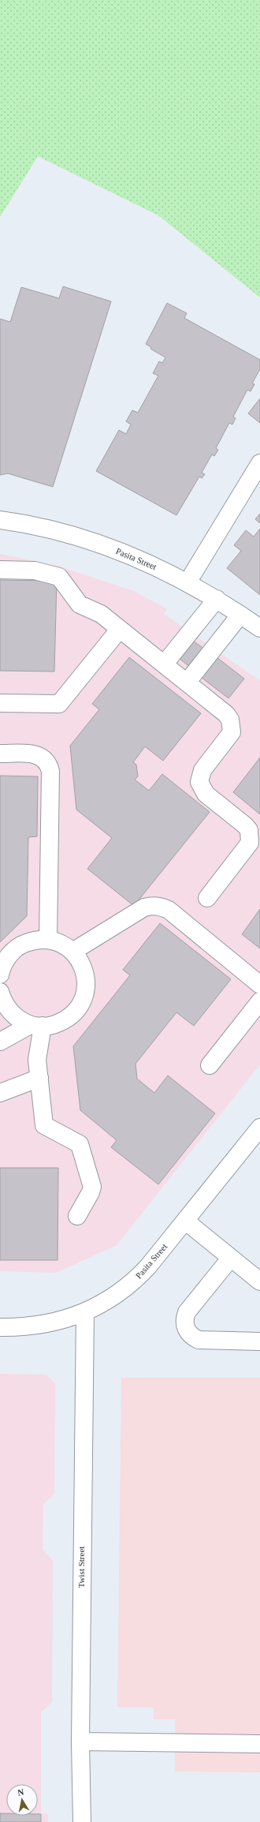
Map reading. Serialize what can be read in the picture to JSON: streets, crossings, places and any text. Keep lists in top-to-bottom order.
{
  "streets": {
    "street": ["Pasita Street", "Twist Street"]
  },
  "crossings": [
    ["Pasita Street", "Twist Street"]
  ],
  "north": "top"
}
